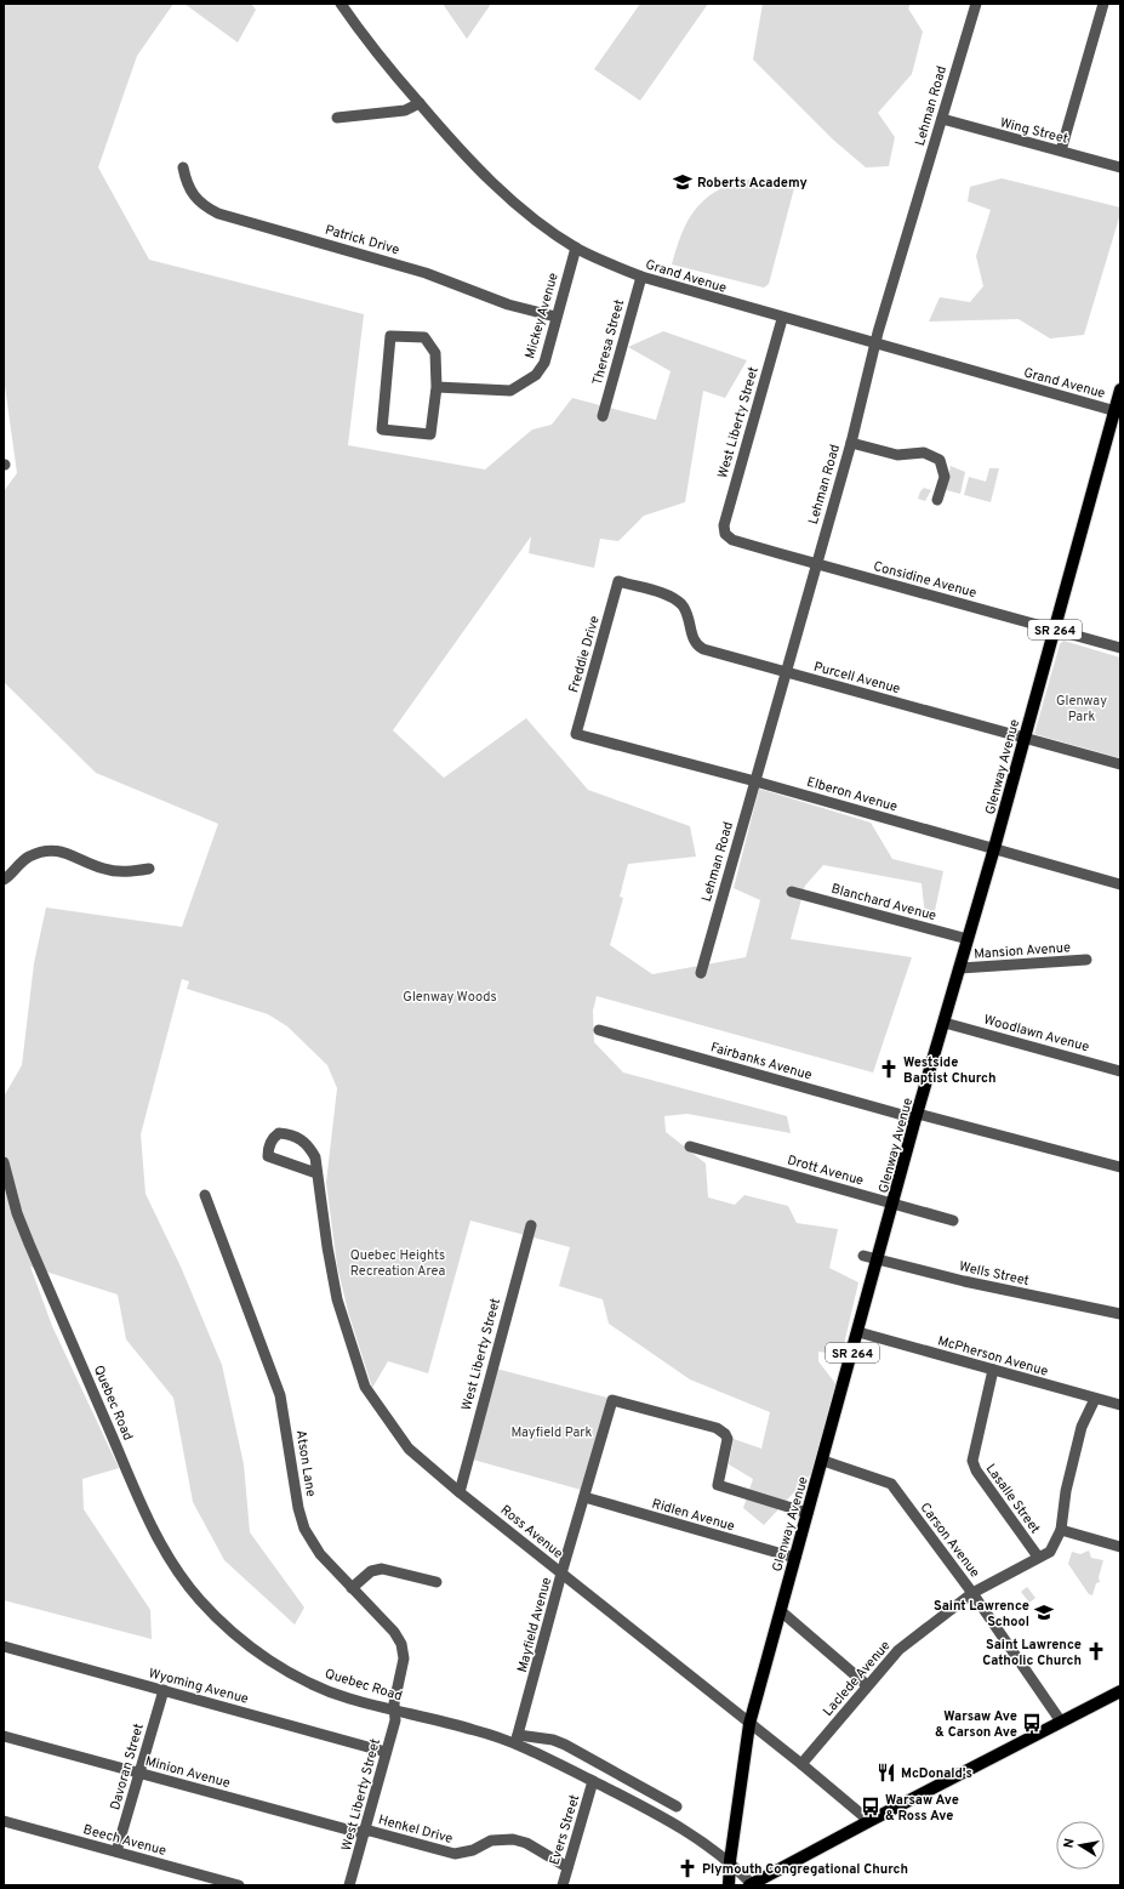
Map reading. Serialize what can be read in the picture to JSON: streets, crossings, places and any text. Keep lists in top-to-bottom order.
{
  "streets": {
    "main road": ["SR 264", "Glenway Avenue"],
    "street": [
      "Lehman Road",
      "Wing Street",
      "Patrick Drive",
      "Grand Avenue",
      "Mickey Avenue",
      "Theresa Street",
      "West Liberty Street",
      "Considine Avenue",
      "Freddie Drive",
      "Purcell Avenue",
      "Elberon Avenue",
      "Blanchard Avenue",
      "Mansion Avenue",
      "Woodlawn Avenue",
      "Fairbanks Avenue",
      "Drott Avenue",
      "Wells Street",
      "McPherson Avenue",
      "Quebec Road",
      "Atson Lane",
      "Lasalle Street",
      "Ridlen Avenue",
      "Ross Avenue",
      "Carson Avenue",
      "Mayfield Avenue",
      "Laclede Avenue",
      "Wyoming Avenue",
      "Davoran Street",
      "Minion Avenue",
      "Henkel Drive",
      "Evers Street",
      "Beech Avenue"
    ]
  },
  "crossings": [
    ["Lehman Road", "Wing Street"],
    ["Lehman Road", "Grand Avenue"],
    ["Lehman Road", "Considine Avenue"],
    ["Lehman Road", "Purcell Avenue"],
    ["Lehman Road", "Elberon Avenue"],
    ["Patrick Drive", "Mickey Avenue"],
    ["Grand Avenue", "Mickey Avenue"],
    ["Grand Avenue", "Theresa Street"],
    ["Grand Avenue", "West Liberty Street"],
    ["Grand Avenue", "Glenway Avenue"],
    ["West Liberty Street", "Considine Avenue"],
    ["West Liberty Street", "Quebec Road"],
    ["West Liberty Street", "Atson Lane"],
    ["West Liberty Street", "Ross Avenue"],
    ["West Liberty Street", "Wyoming Avenue"],
    ["West Liberty Street", "Minion Avenue"],
    ["West Liberty Street", "Henkel Drive"],
    ["Considine Avenue", "Glenway Avenue"],
    ["Freddie Drive", "Purcell Avenue"],
    ["Freddie Drive", "Elberon Avenue"],
    ["Purcell Avenue", "Glenway Avenue"],
    ["Glenway Avenue", "Elberon Avenue"],
    ["Glenway Avenue", "Blanchard Avenue"],
    ["Glenway Avenue", "Mansion Avenue"],
    ["Glenway Avenue", "Woodlawn Avenue"],
    ["Glenway Avenue", "Fairbanks Avenue"],
    ["Glenway Avenue", "Drott Avenue"],
    ["Glenway Avenue", "Wells Street"],
    ["Glenway Avenue", "McPherson Avenue"],
    ["Glenway Avenue", "Quebec Road"],
    ["Glenway Avenue", "Ridlen Avenue"],
    ["Glenway Avenue", "Ross Avenue"],
    ["Glenway Avenue", "Carson Avenue"],
    ["Glenway Avenue", "Mayfield Avenue"],
    ["McPherson Avenue", "Lasalle Street"],
    ["McPherson Avenue", "Laclede Avenue"],
    ["Quebec Road", "Atson Lane"],
    ["Quebec Road", "Mayfield Avenue"],
    ["Quebec Road", "Evers Street"],
    ["Lasalle Street", "Laclede Avenue"],
    ["Ridlen Avenue", "Mayfield Avenue"],
    ["Ross Avenue", "Mayfield Avenue"],
    ["Ross Avenue", "Laclede Avenue"],
    ["Carson Avenue", "Laclede Avenue"],
    ["Wyoming Avenue", "Davoran Street"],
    ["Davoran Street", "Minion Avenue"],
    ["Davoran Street", "Beech Avenue"],
    ["Minion Avenue", "Henkel Drive"],
    ["Henkel Drive", "Evers Street"]
  ],
  "parks": [
    "Glenway Park",
    "Glenway Woods",
    "Quebec Heights Recreation Area",
    "Mayfield Park"
  ],
  "places": {
    "school or university": ["Roberts Academy", "Saint Lawrence School"],
    "church": ["Westside Baptist Church", "Saint Lawrence Catholic Church", "Plymouth Congregational Church"],
    "bus stop": ["Warsaw Ave & Carson Ave", "Warsaw Ave & Ross Ave"],
    "restaurant": ["McDonald's"]
  },
  "north": "left"
}
